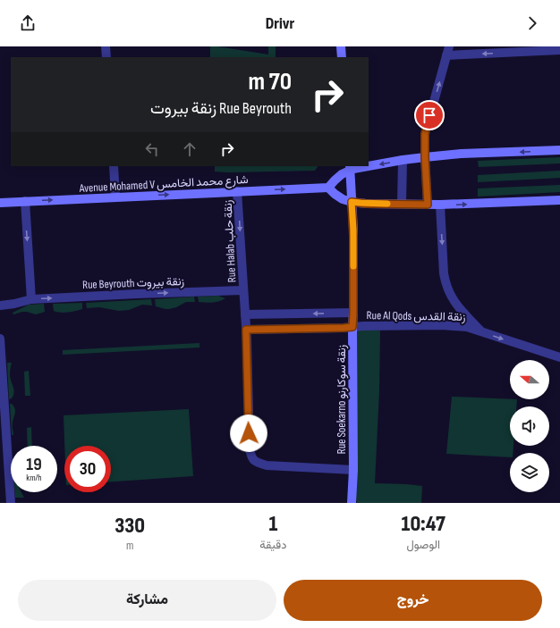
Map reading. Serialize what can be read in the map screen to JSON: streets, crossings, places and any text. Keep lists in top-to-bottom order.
{
  "streets": {
    "main road": ["Avenue Mohamed V شارع محمد الخامس", "Rue Soekarno زنقة سوكارنو"],
    "street": ["Rue Halab زنقة حلب", "Rue Beyrouth زنقة بيروت", "Rue Al Qods زنقة القدس"]
  },
  "crossings": [
    ["Avenue Mohamed V شارع محمد الخامس", "Rue Halab زنقة حلب"],
    ["Rue Halab زنقة حلب", "Rue Beyrouth زنقة بيروت"],
    ["Rue Al Qods زنقة القدس", "Rue Soekarno زنقة سوكارنو"]
  ],
  "one_way": [
    "Avenue Mohamed V شارع محمد الخامس",
    "Rue Halab زنقة حلب",
    "Rue Beyrouth زنقة بيروت",
    "Rue Al Qods زنقة القدس"
  ],
  "north": "left",
  "page": {
    "header": "Drivr",
    "turn": ["70 m", "Rue Beyrouth زنقة بيروت"],
    "speed": "19 km/h",
    "limit": "30",
    "eta": [
      "10:47",
      "الوصول",
      "1",
      "دقيقة",
      "330",
      "m"
    ],
    "buttons": ["خروج", "مشاركة"]
  }
}
